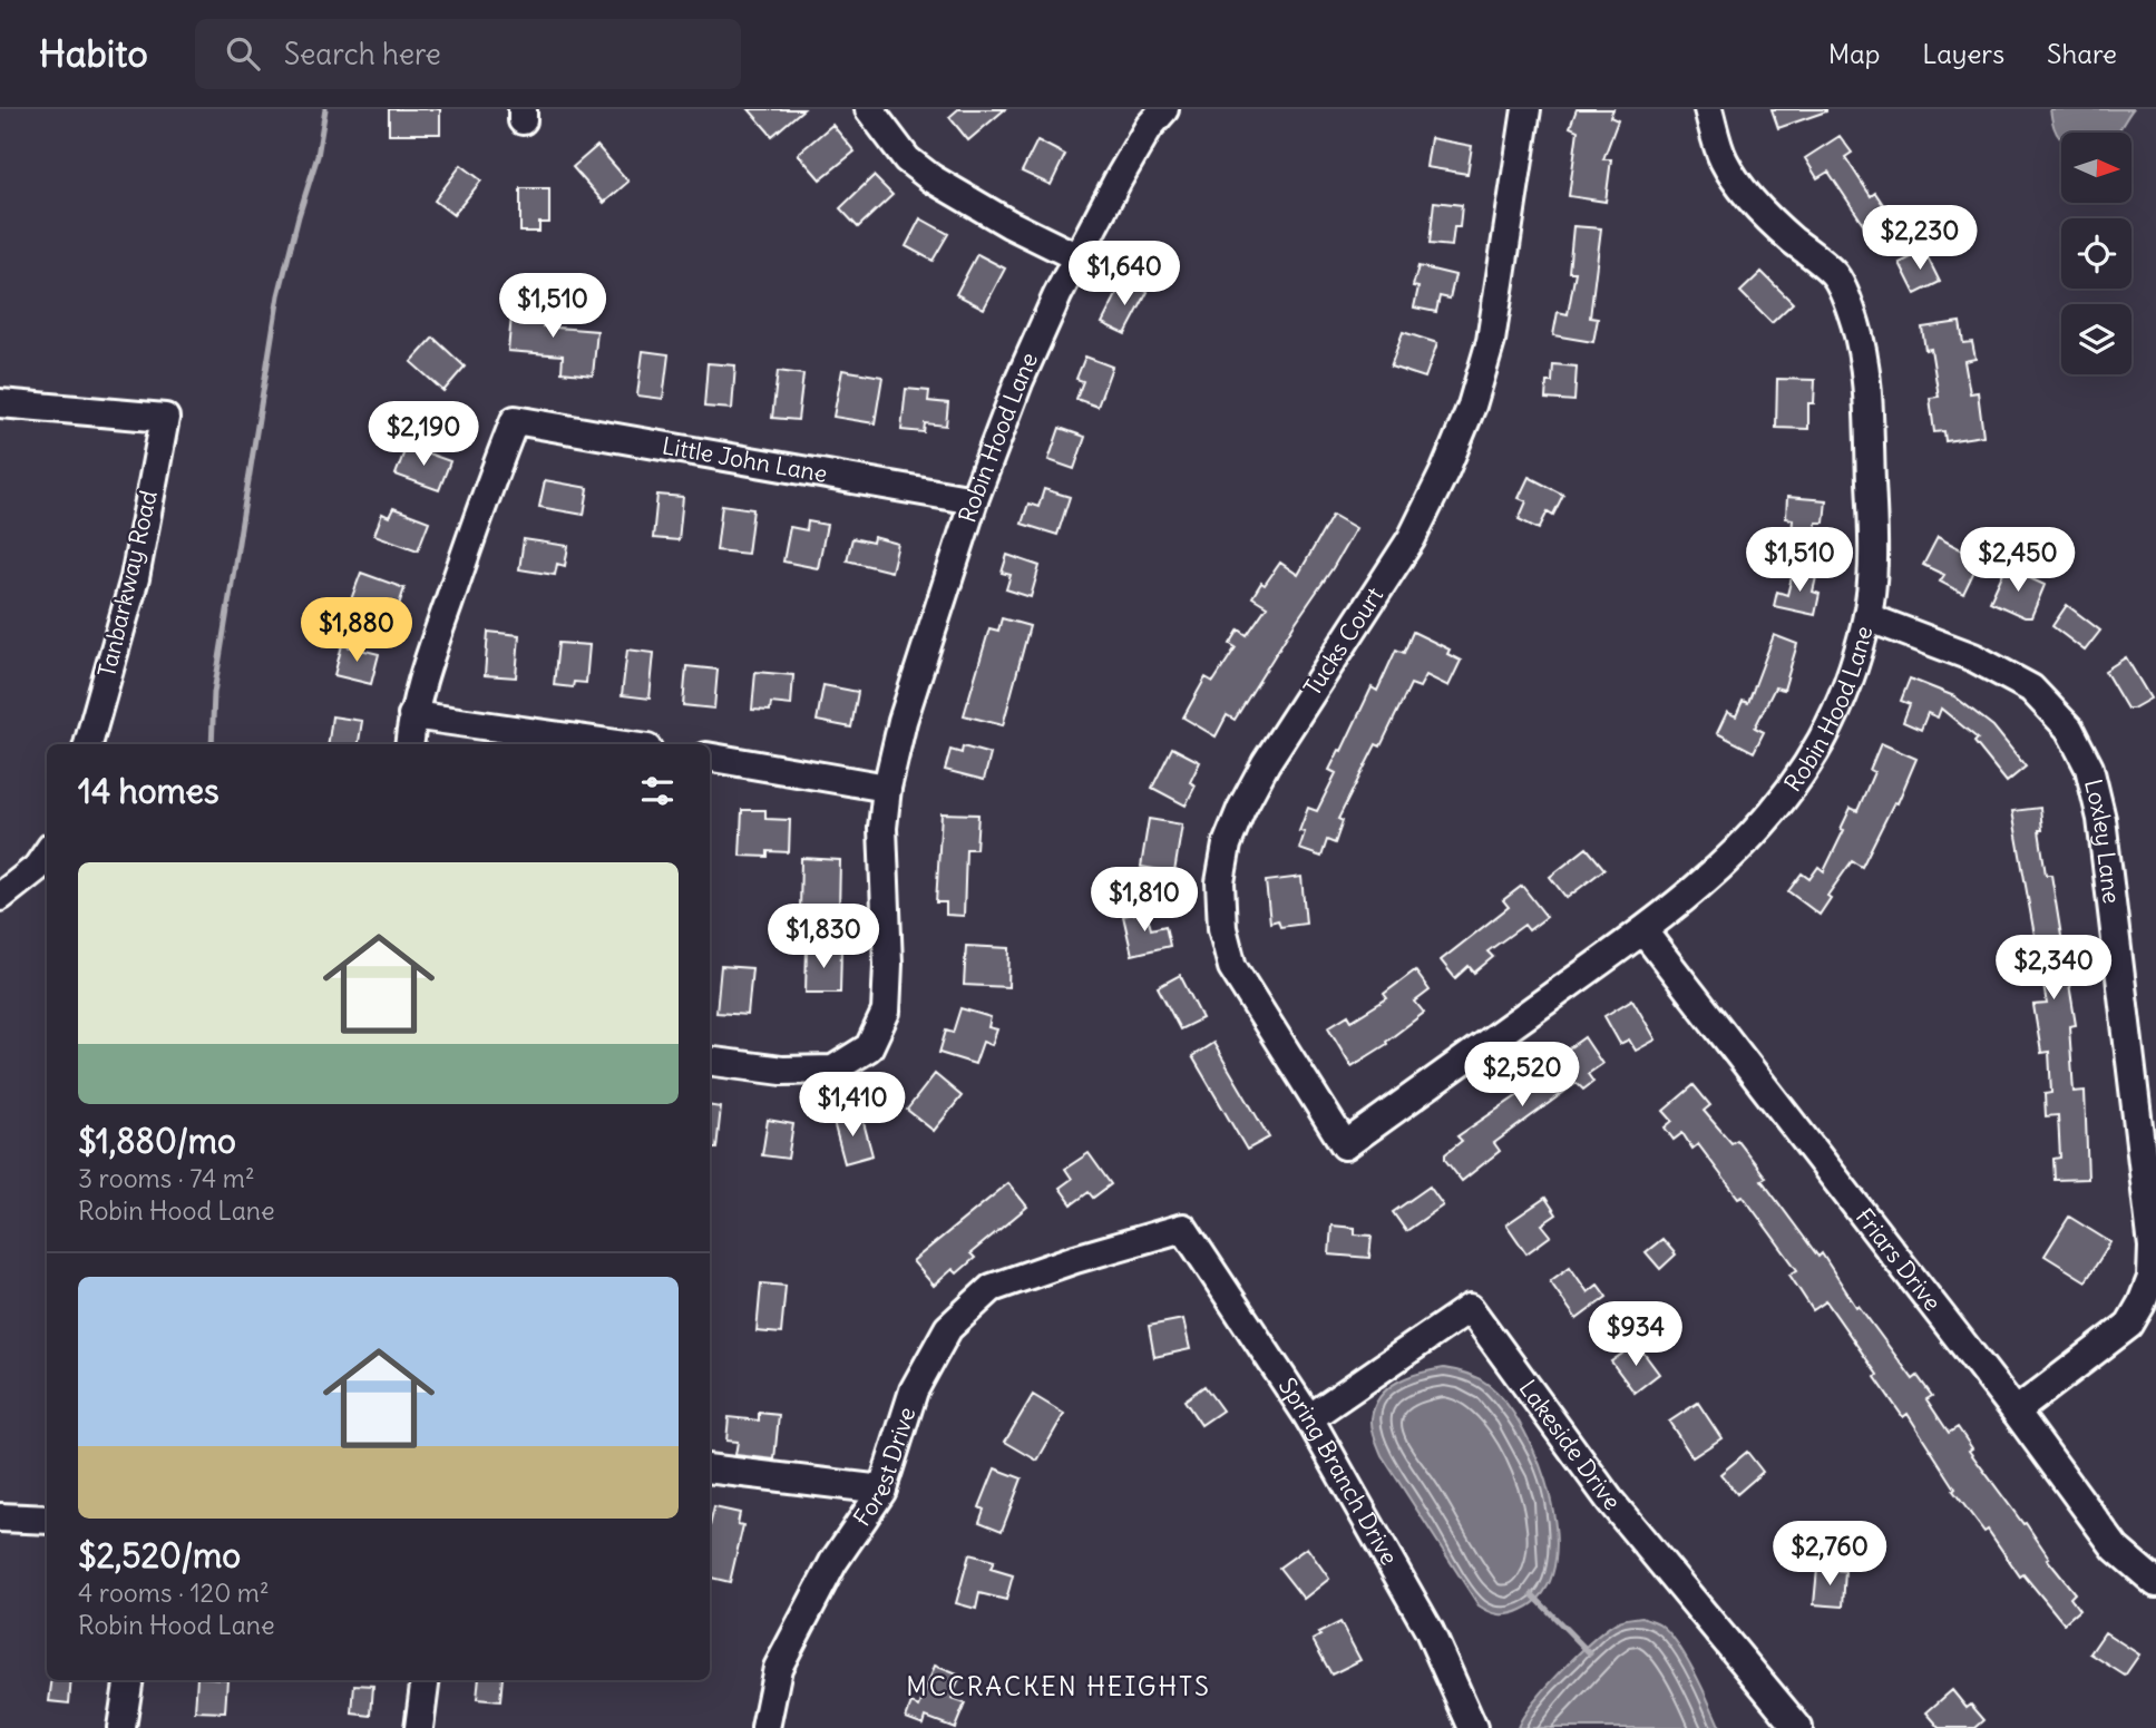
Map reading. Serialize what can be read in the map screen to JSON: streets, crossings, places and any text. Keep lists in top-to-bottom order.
{
  "streets": {
    "street": [
      "Robin Hood Lane",
      "Little John Lane",
      "Tanbarkway Road",
      "Tucks Court",
      "Loxley Lane",
      "Friars Drive",
      "Lakeside Drive",
      "Forest Drive",
      "Spring Branch Drive"
    ]
  },
  "crossings": [
    ["Robin Hood Lane", "Little John Lane"],
    ["Robin Hood Lane", "Tucks Court"],
    ["Robin Hood Lane", "Loxley Lane"],
    ["Robin Hood Lane", "Friars Drive"],
    ["Loxley Lane", "Friars Drive"],
    ["Lakeside Drive", "Spring Branch Drive"],
    ["Forest Drive", "Spring Branch Drive"]
  ],
  "districts": ["MCCRACKEN HEIGHTS"],
  "north": "right",
  "page": {
    "header": "Habito",
    "search": "Search here",
    "nav": ["Map", "Layers", "Share"],
    "price": [
      "$2,230",
      "$1,640",
      "$1,510",
      "$2,190",
      "$1,510",
      "$2,450",
      "$1,880",
      "$1,810",
      "$1,830",
      "$2,340",
      "$2,520",
      "$1,410",
      "$934",
      "$2,760"
    ],
    "heading": "14 homes",
    "list": [
      {
        "name": "$1,880/mo",
        "note": "3 rooms · 74 m² · Robin Hood Lane"
      },
      {
        "name": "$2,520/mo",
        "note": "4 rooms · 120 m² · Robin Hood Lane"
      }
    ]
  }
}
